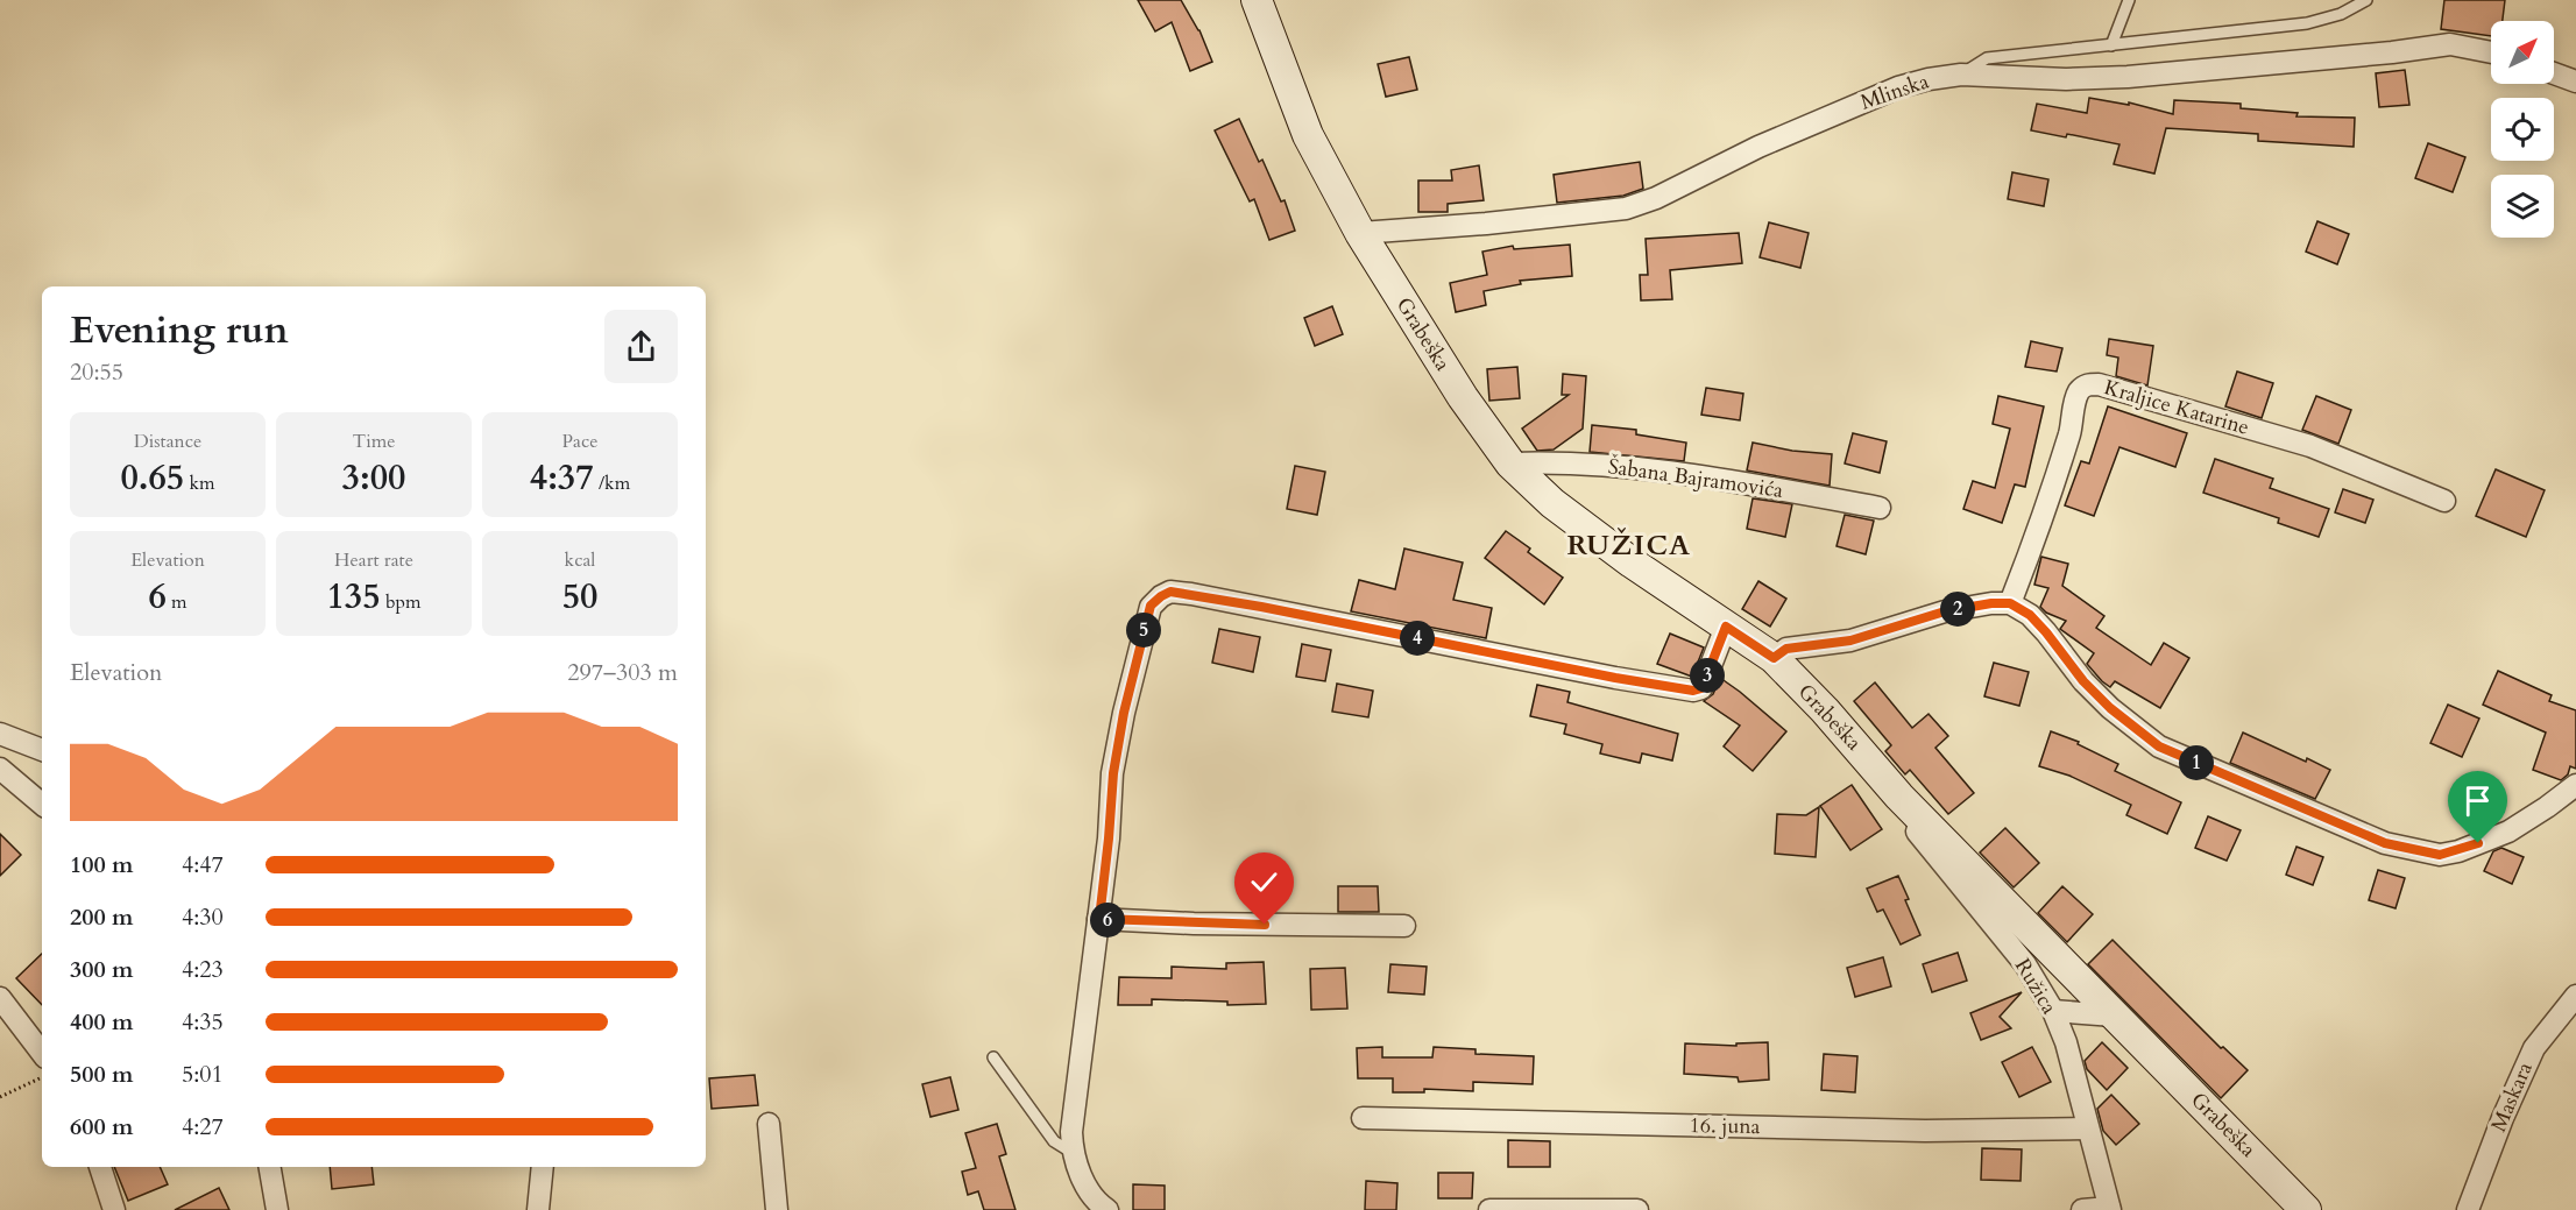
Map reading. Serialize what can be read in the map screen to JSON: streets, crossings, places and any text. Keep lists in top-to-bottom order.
{
  "streets": {
    "street": [
      "Mlinska",
      "Grabeška",
      "Kraljice Katarine",
      "Šabana Bajramovića",
      "Ružica",
      "Maskara",
      "16. juna"
    ]
  },
  "crossings": [
    ["Mlinska", "Grabeška"],
    ["Grabeška", "Šabana Bajramovića"],
    ["Grabeška", "Ružica"],
    ["Ružica", "16. juna"]
  ],
  "districts": ["RUŽICA"],
  "north": "top right",
  "page": {
    "heading": ["Evening run", "20:55"],
    "stats": [
      ["Distance", "0.65 km"],
      ["Time", "3:00"],
      ["Pace", "4:37 /km"],
      ["Elevation", "6 m"],
      ["Heart rate", "135 bpm"],
      ["kcal", "50"]
    ],
    "pins": [
      "2",
      "5",
      "4",
      "3",
      "1",
      "6"
    ],
    "chart": ["Elevation", "297–303 m"],
    "list": [
      {
        "name": "100 m",
        "note": "4:47"
      },
      {
        "name": "200 m",
        "note": "4:30"
      },
      {
        "name": "300 m",
        "note": "4:23"
      },
      {
        "name": "400 m",
        "note": "4:35"
      },
      {
        "name": "500 m",
        "note": "5:01"
      },
      {
        "name": "600 m",
        "note": "4:27"
      }
    ]
  }
}
